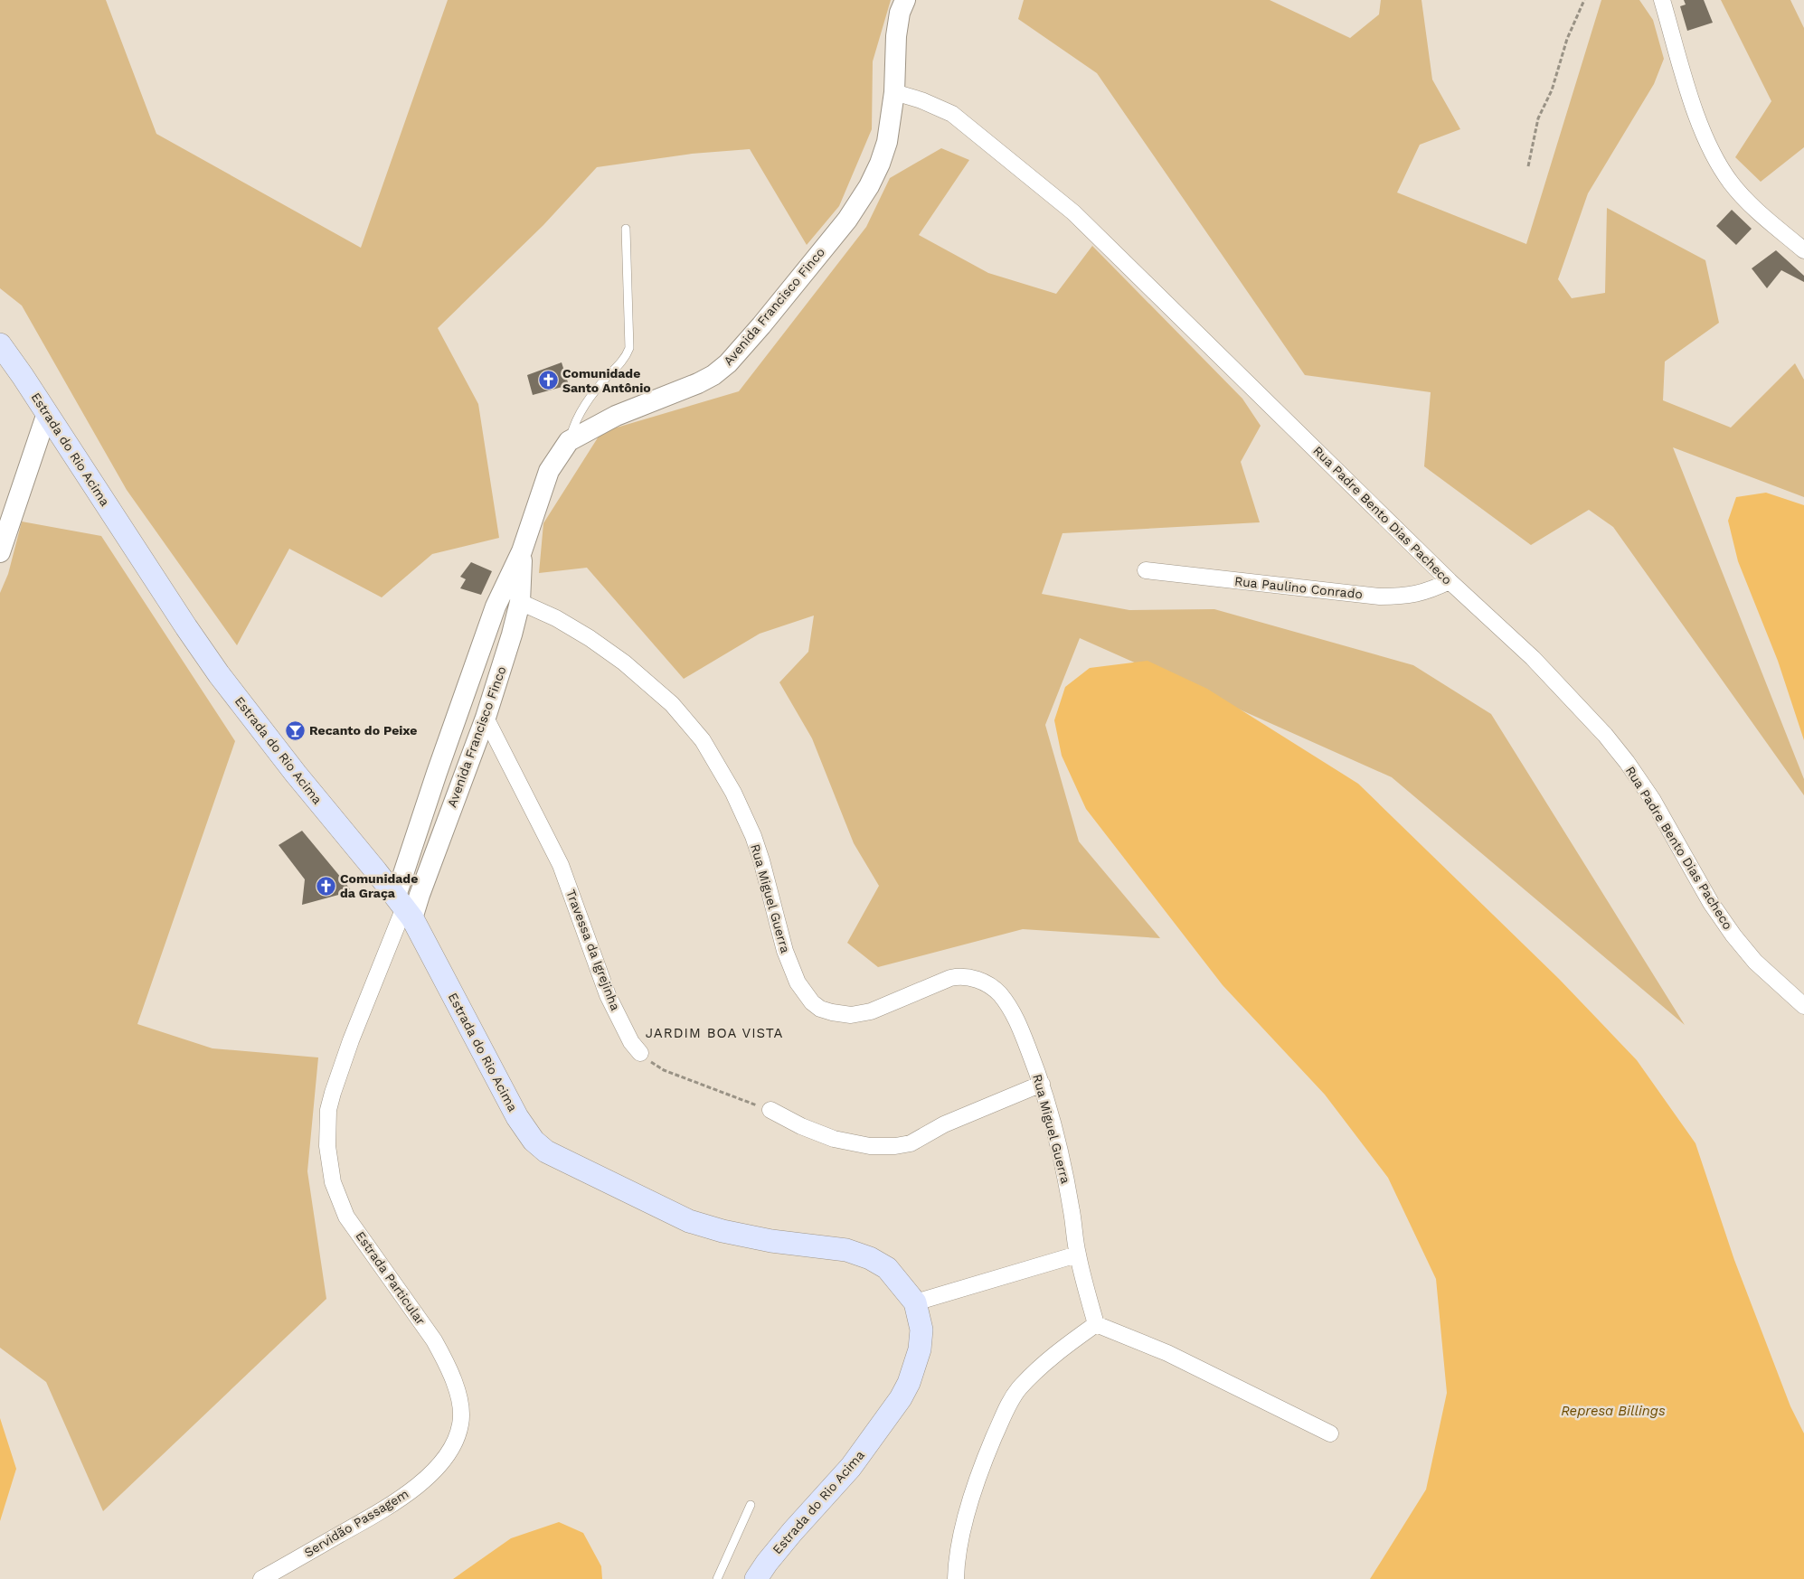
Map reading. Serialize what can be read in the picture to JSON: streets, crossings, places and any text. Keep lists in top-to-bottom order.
{
  "streets": {
    "main road": ["Estrada do Rio Acima"],
    "street": [
      "Avenida Francisco Finco",
      "Rua Padre Bento Dias Pacheco",
      "Rua Paulino Conrado",
      "Rua Miguel Guerra",
      "Travessa da Igrejinha",
      "Estrada Particular",
      "Servidão Passagem"
    ]
  },
  "crossings": [
    ["Avenida Francisco Finco", "Estrada do Rio Acima"],
    ["Avenida Francisco Finco", "Rua Padre Bento Dias Pacheco"],
    ["Avenida Francisco Finco", "Rua Miguel Guerra"],
    ["Avenida Francisco Finco", "Travessa da Igrejinha"],
    ["Avenida Francisco Finco", "Estrada Particular"],
    ["Rua Padre Bento Dias Pacheco", "Rua Paulino Conrado"],
    ["Estrada Particular", "Servidão Passagem"]
  ],
  "districts": ["JARDIM BOA VISTA"],
  "water": ["Represa Billings"],
  "places": {
    "church": ["Comunidade Santo Antônio", "Comunidade da Graça"],
    "bar": ["Recanto do Peixe"]
  }
}
